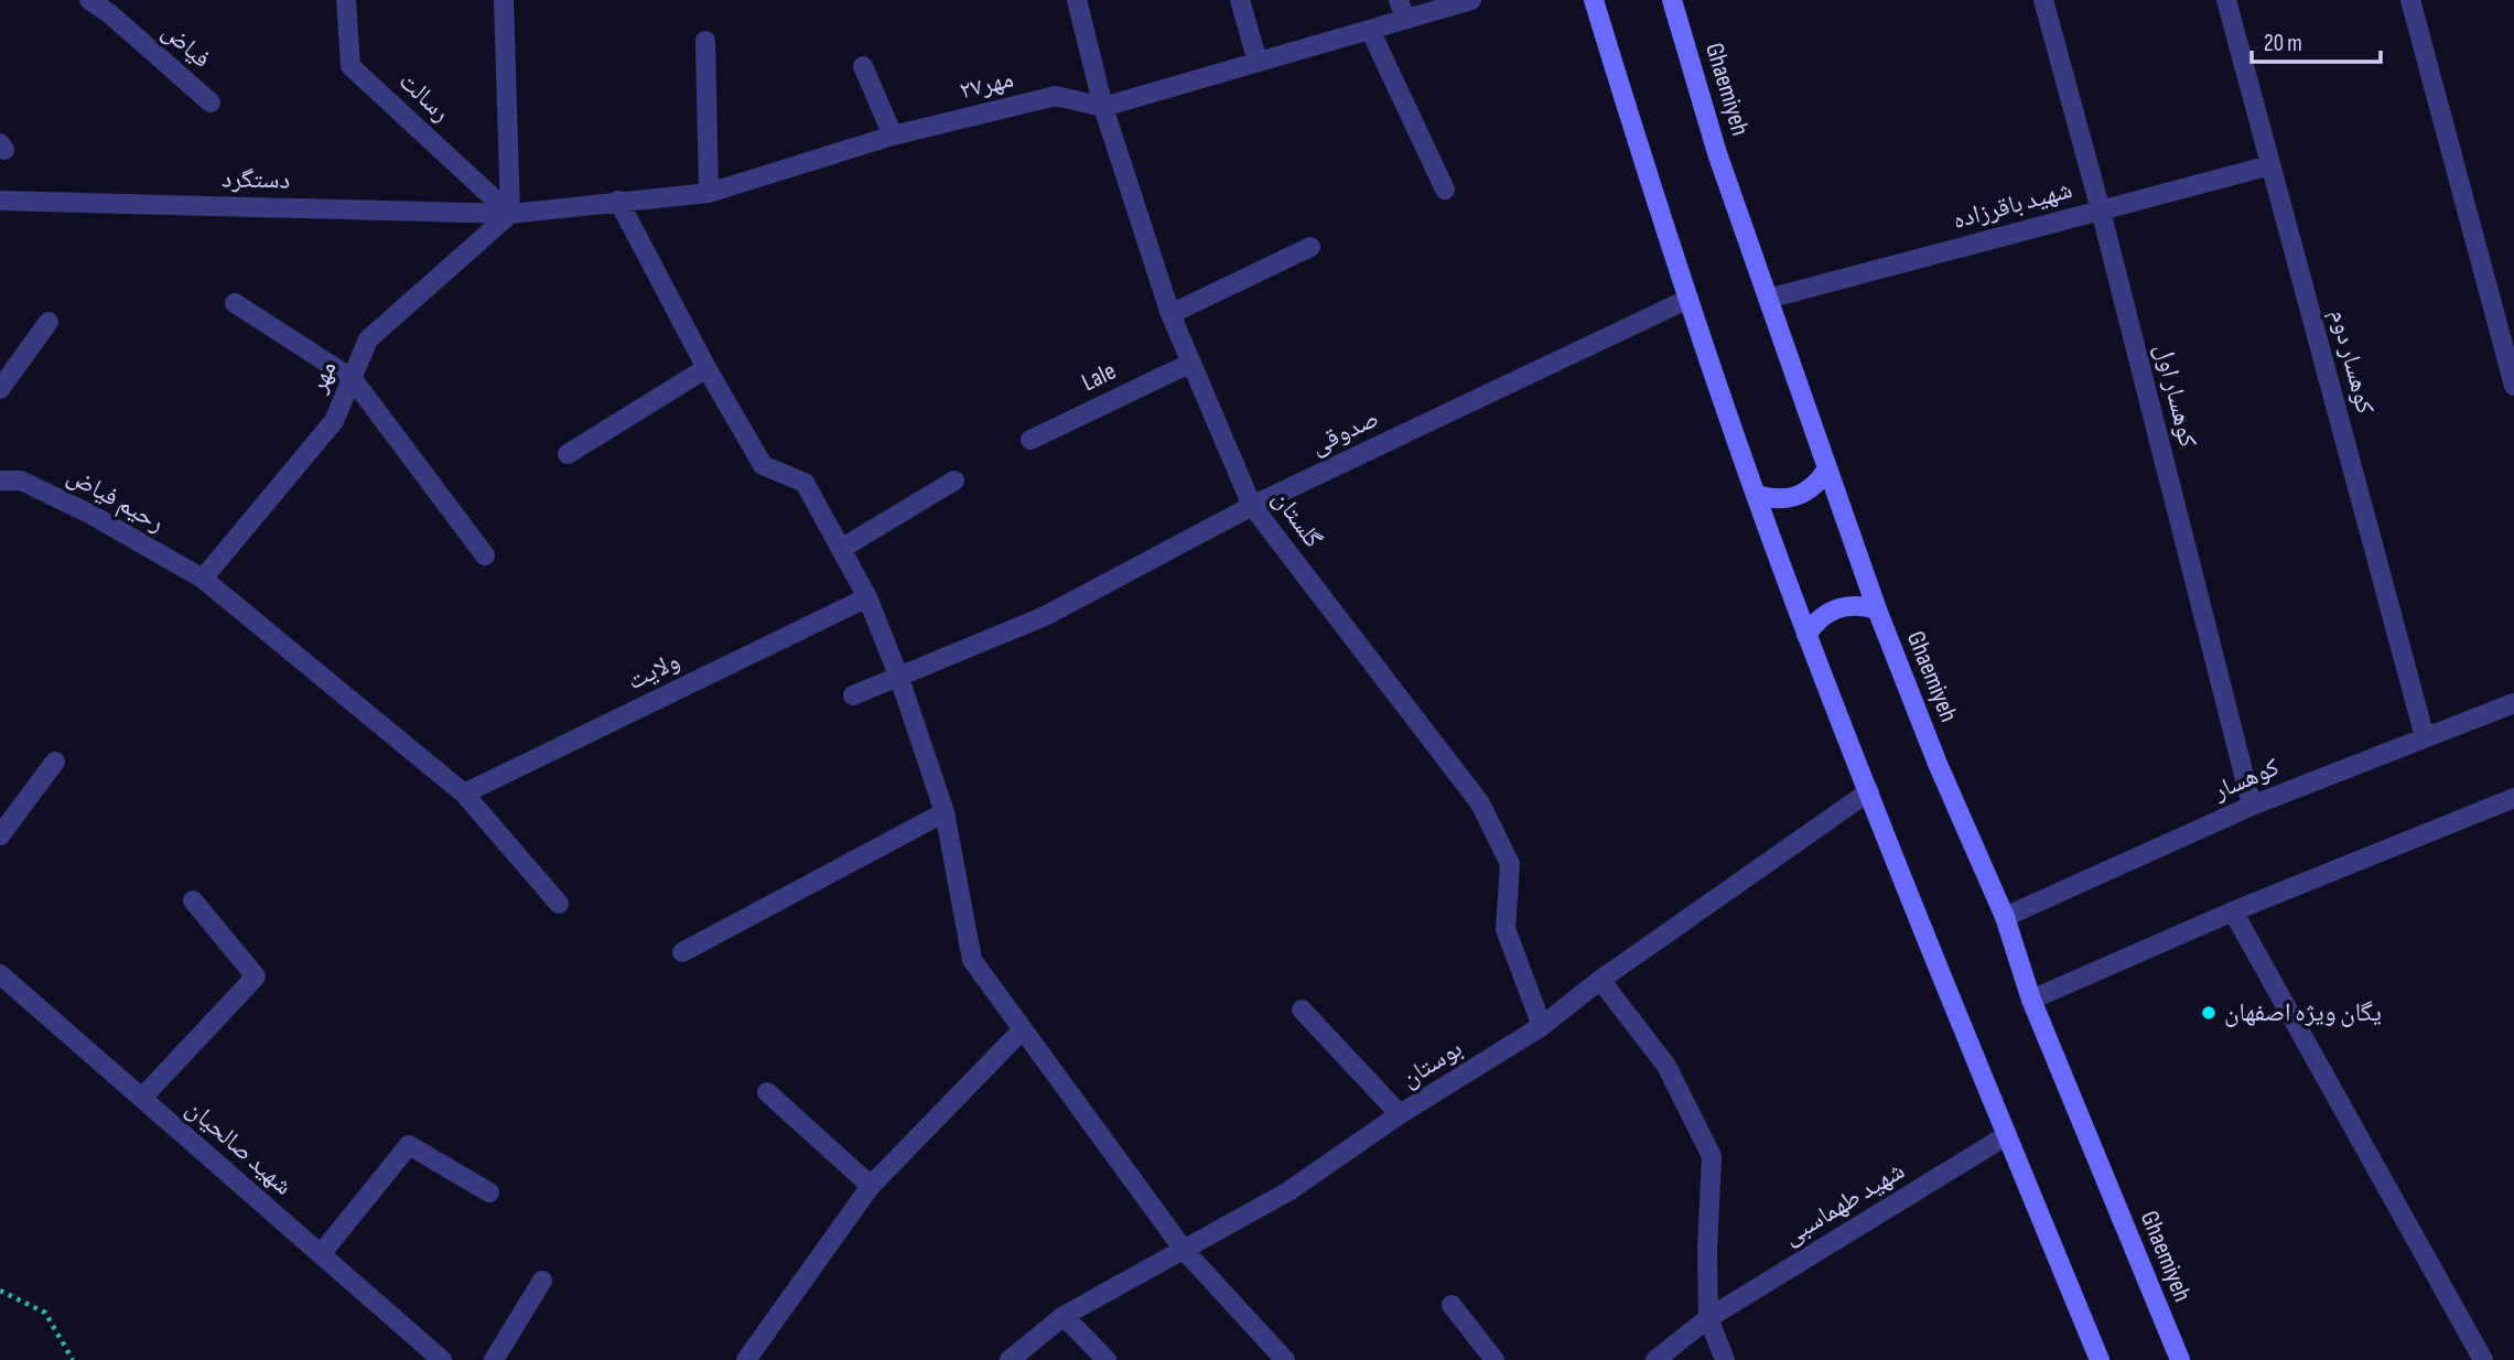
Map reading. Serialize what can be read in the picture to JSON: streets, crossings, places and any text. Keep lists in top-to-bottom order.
{
  "streets": {
    "main road": ["Ghaemiyeh"],
    "street": [
      "فیاض",
      "مهر۲۷",
      "رسالت",
      "دستگرد",
      "شهید باقرزاده",
      "کوهسار دوم",
      "مهر",
      "Lale",
      "کوهسار اول",
      "صدوقی",
      "رحیم فیاض",
      "گلستان",
      "ولایت",
      "کوهسار",
      "بوستان",
      "شهید صالحیان",
      "شهید طهماسبی"
    ]
  },
  "crossings": [
    ["مهر۲۷", "رسالت"],
    ["مهر۲۷", "دستگرد"],
    ["مهر۲۷", "مهر"],
    ["مهر۲۷", "گلستان"],
    ["Ghaemiyeh", "شهید باقرزاده"],
    ["Ghaemiyeh", "کوهسار"],
    ["رسالت", "دستگرد"],
    ["رسالت", "مهر"],
    ["دستگرد", "مهر"],
    ["شهید باقرزاده", "کوهسار دوم"],
    ["شهید باقرزاده", "کوهسار اول"],
    ["کوهسار دوم", "کوهسار"],
    ["مهر", "رحیم فیاض"],
    ["Lale", "گلستان"],
    ["کوهسار اول", "کوهسار"],
    ["صدوقی", "گلستان"],
    ["گلستان", "بوستان"]
  ],
  "places": ["یگان ویژه اصفهان"],
  "scale_bar": "20 m"
}
